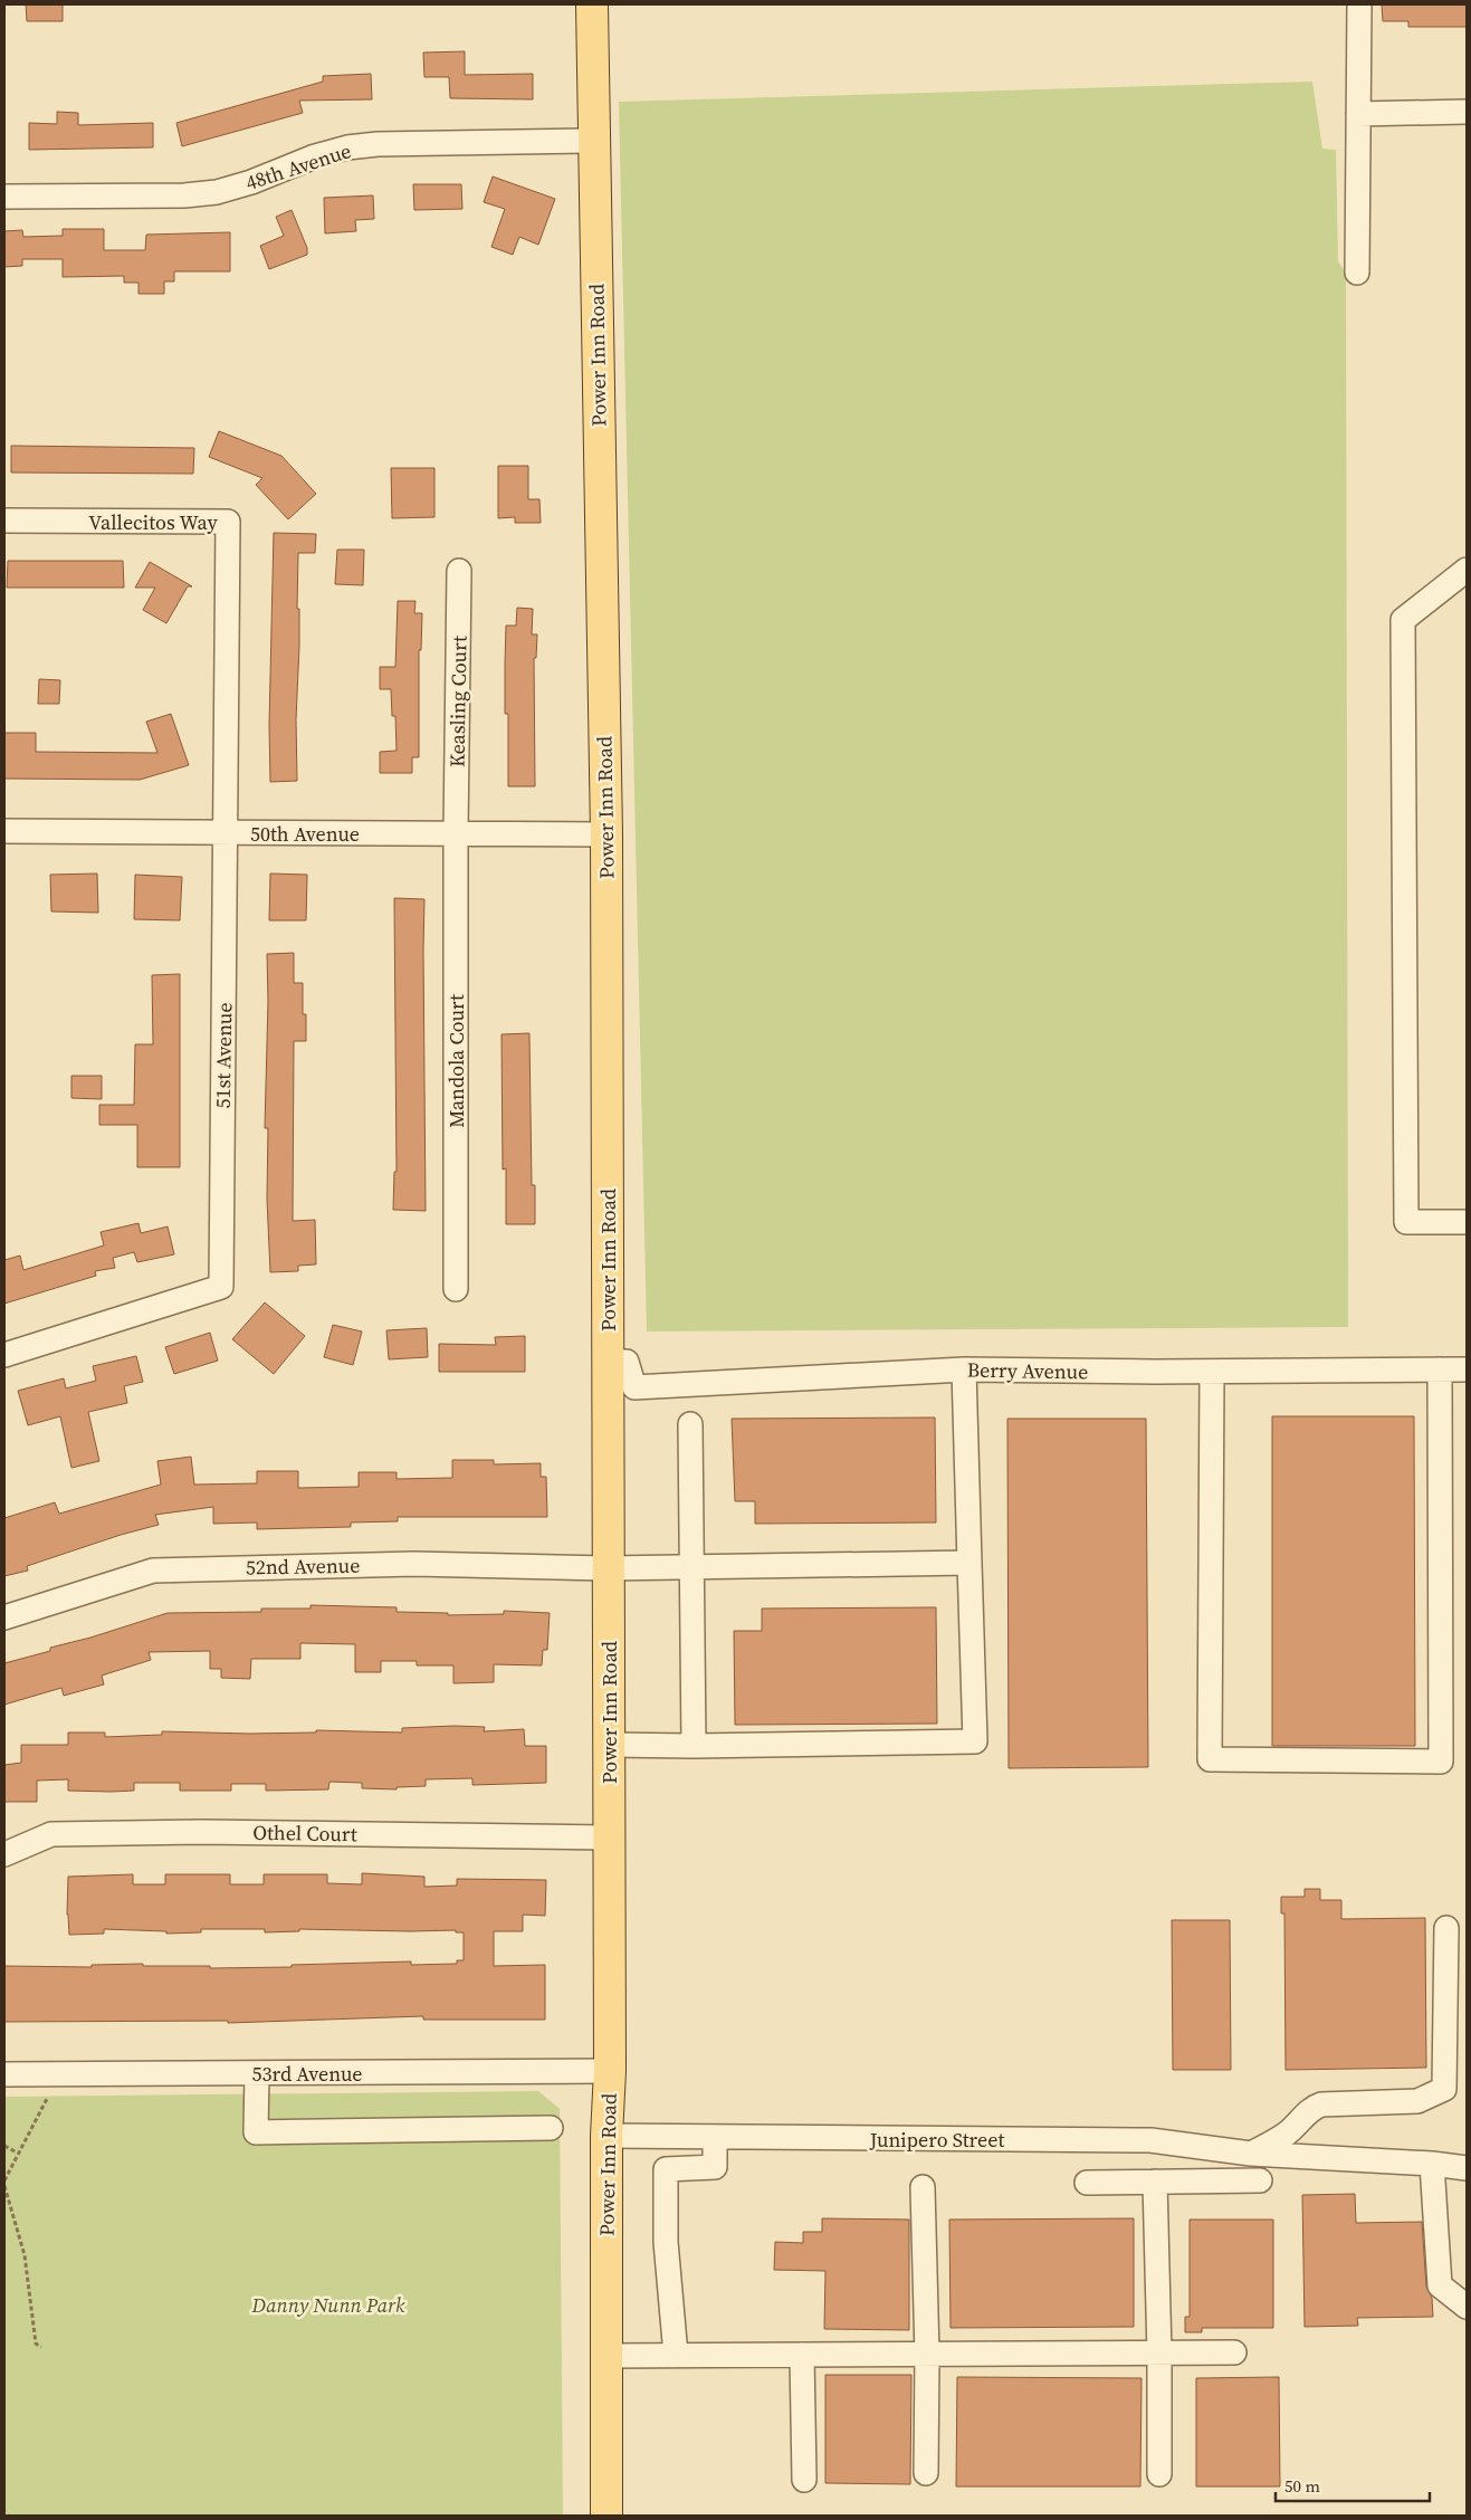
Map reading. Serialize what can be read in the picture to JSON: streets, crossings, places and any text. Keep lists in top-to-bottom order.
{
  "streets": {
    "main road": ["Power Inn Road"],
    "street": [
      "48th Avenue",
      "Vallecitos Way",
      "Keasling Court",
      "50th Avenue",
      "51st Avenue",
      "Mandola Court",
      "Berry Avenue",
      "52nd Avenue",
      "Othel Court",
      "53rd Avenue",
      "Junipero Street"
    ]
  },
  "crossings": [
    ["48th Avenue", "Power Inn Road"],
    ["Power Inn Road", "50th Avenue"],
    ["Power Inn Road", "Berry Avenue"],
    ["Power Inn Road", "52nd Avenue"],
    ["Power Inn Road", "Othel Court"],
    ["Power Inn Road", "53rd Avenue"],
    ["Power Inn Road", "Junipero Street"],
    ["Vallecitos Way", "51st Avenue"],
    ["Keasling Court", "50th Avenue"],
    ["Keasling Court", "Mandola Court"],
    ["50th Avenue", "51st Avenue"],
    ["50th Avenue", "Mandola Court"]
  ],
  "parks": ["Danny Nunn Park"],
  "scale_bar": "50 m"
}
